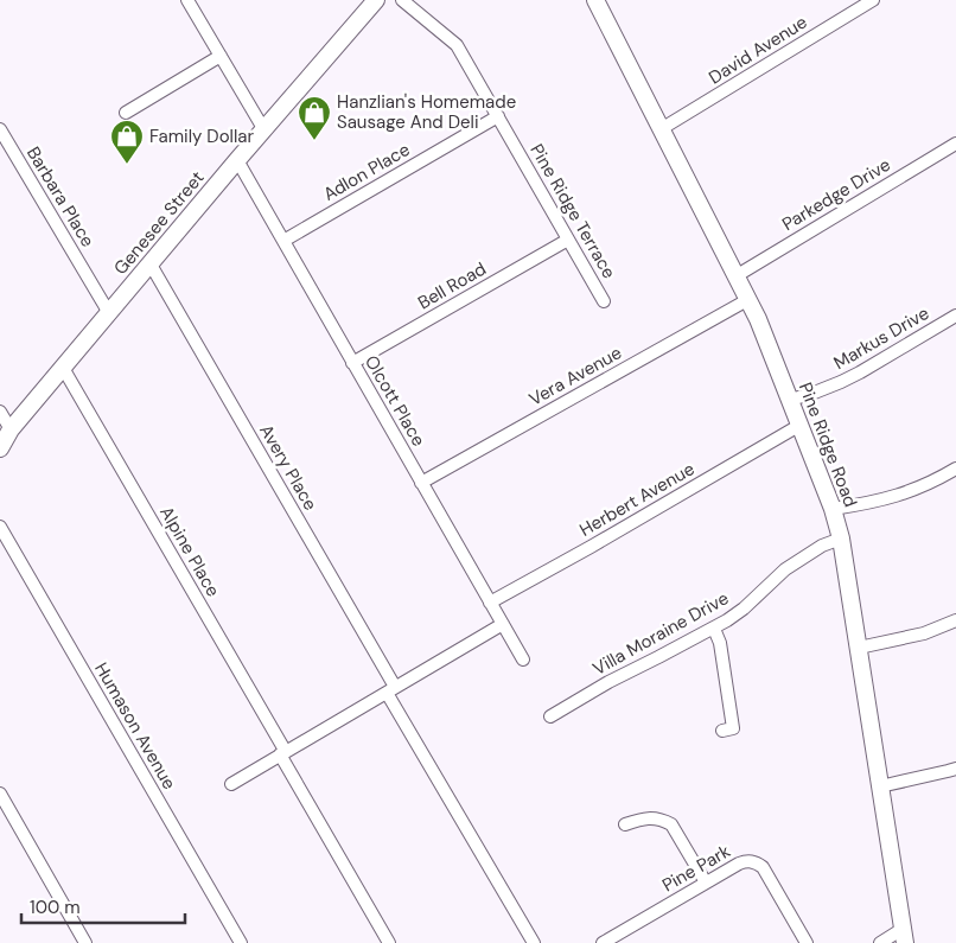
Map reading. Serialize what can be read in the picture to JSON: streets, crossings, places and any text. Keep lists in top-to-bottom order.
{
  "streets": {
    "street": [
      "David Avenue",
      "Adlon Place",
      "Parkedge Drive",
      "Barbara Place",
      "Pine Ridge Terrace",
      "Genesee Street",
      "Bell Road",
      "Markus Drive",
      "Vera Avenue",
      "Olcott Place",
      "Pine Ridge Road",
      "Avery Place",
      "Herbert Avenue",
      "Alpine Place",
      "Villa Moraine Drive",
      "Humason Avenue",
      "Pine Park"
    ]
  },
  "crossings": [
    ["David Avenue", "Pine Ridge Road"],
    ["Adlon Place", "Pine Ridge Terrace"],
    ["Adlon Place", "Olcott Place"],
    ["Parkedge Drive", "Pine Ridge Road"],
    ["Barbara Place", "Genesee Street"],
    ["Pine Ridge Terrace", "Bell Road"],
    ["Genesee Street", "Olcott Place"],
    ["Genesee Street", "Avery Place"],
    ["Genesee Street", "Alpine Place"],
    ["Bell Road", "Olcott Place"],
    ["Markus Drive", "Pine Ridge Road"],
    ["Vera Avenue", "Olcott Place"],
    ["Vera Avenue", "Pine Ridge Road"],
    ["Olcott Place", "Herbert Avenue"],
    ["Pine Ridge Road", "Herbert Avenue"],
    ["Pine Ridge Road", "Villa Moraine Drive"]
  ],
  "places": {
    "shop": ["Hanzlian's Homemade Sausage And Deli", "Family Dollar"]
  },
  "scale_bar": "100 m"
}
